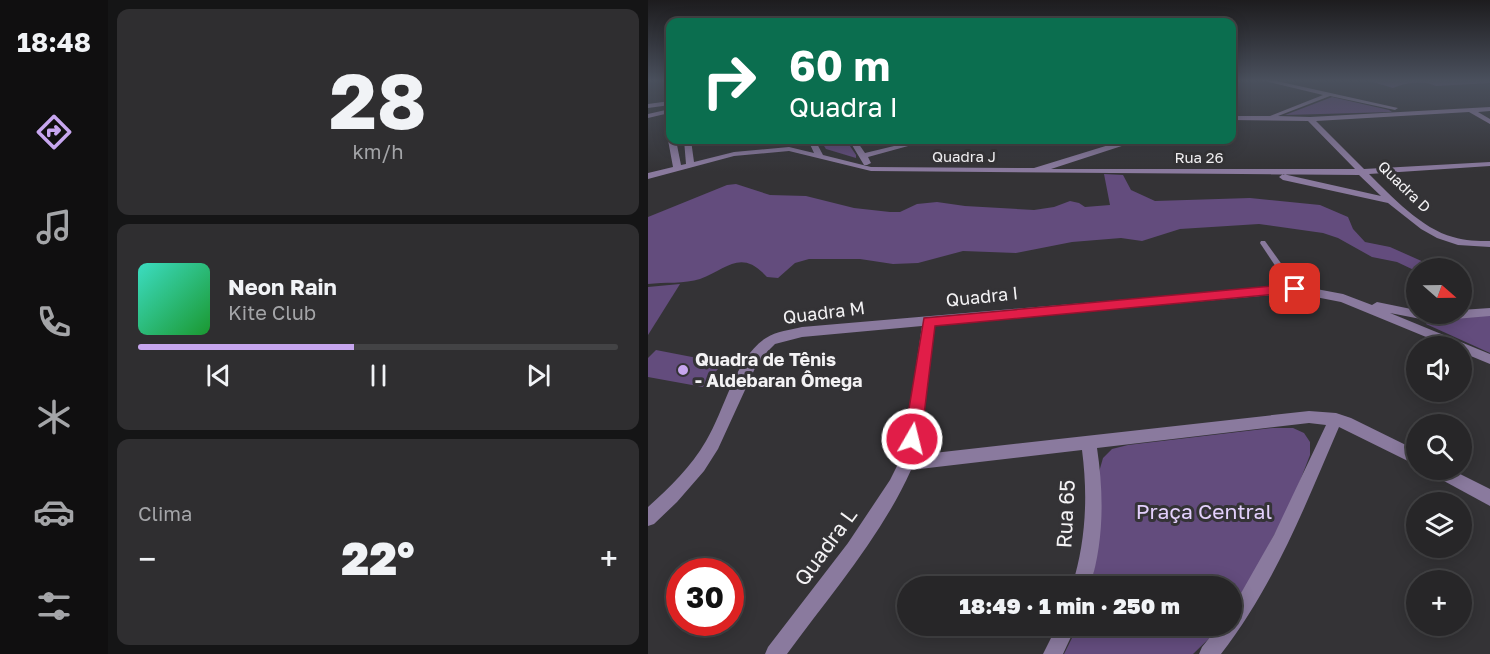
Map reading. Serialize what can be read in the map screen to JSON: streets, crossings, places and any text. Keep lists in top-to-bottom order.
{
  "streets": {
    "street": [
      "Quadra J",
      "Rua 26",
      "Quadra D",
      "Quadra I",
      "Quadra M",
      "Rua 65",
      "Quadra L"
    ]
  },
  "crossings": [
    ["Quadra J", "Rua 26"],
    ["Rua 26", "Quadra D"],
    ["Quadra I", "Quadra M"],
    ["Quadra I", "Quadra L"]
  ],
  "parks": ["Praça Central"],
  "places": ["Quadra de Tênis - Aldebaran Ômega"],
  "north": "right",
  "page": {
    "tabs": "18:48",
    "tile": [
      ["28", "km/h"],
      "Clima"
    ],
    "turn": ["60 m", "Quadra I"],
    "map_buttons": "+",
    "song": ["Neon Rain", "Kite Club"],
    "heat": ["−", "22°", "+"],
    "limit": "30",
    "trip": "18:49 · 1 min · 250 m"
  }
}
